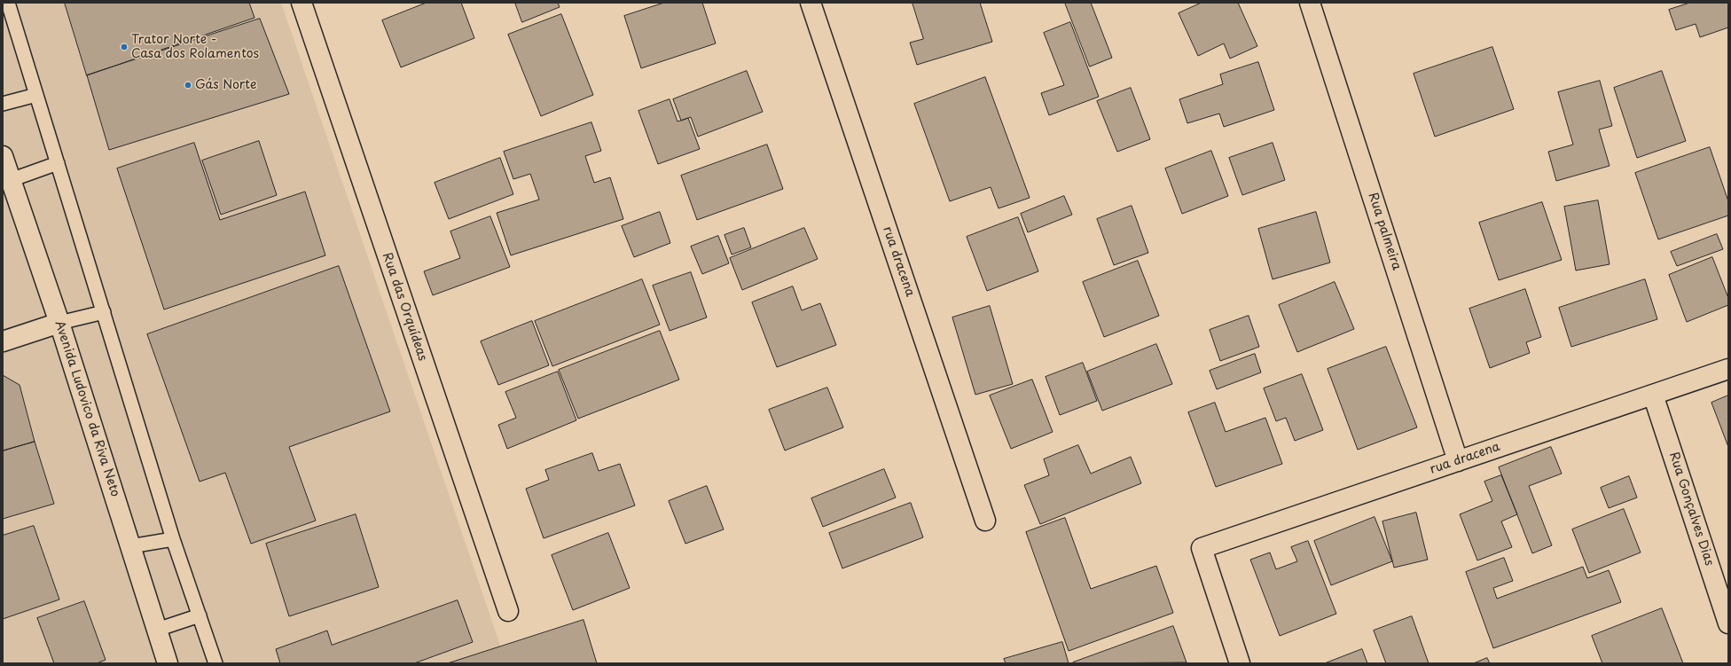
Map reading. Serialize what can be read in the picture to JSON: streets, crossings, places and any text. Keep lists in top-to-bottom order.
{
  "streets": {
    "street": [
      "Rua palmeira",
      "rua dracena",
      "Rua das Orquídeas",
      "Avenida Ludovico da Riva Neto",
      "Rua Gonçalves Dias"
    ]
  },
  "crossings": [
    ["Rua palmeira", "rua dracena"],
    ["rua dracena", "Rua Gonçalves Dias"]
  ],
  "places": ["Trator Norte - Casa dos Rolamentos", "Gás Norte"]
}
